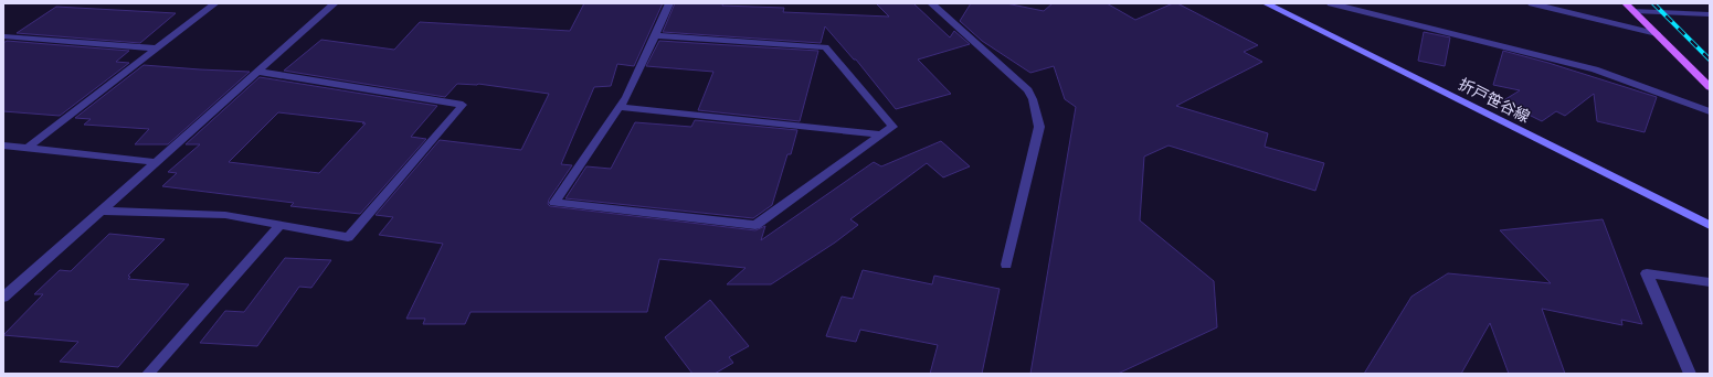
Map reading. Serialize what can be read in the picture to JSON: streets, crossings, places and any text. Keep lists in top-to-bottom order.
{
  "streets": {
    "main road": ["折戸笹谷線"]
  }
}
